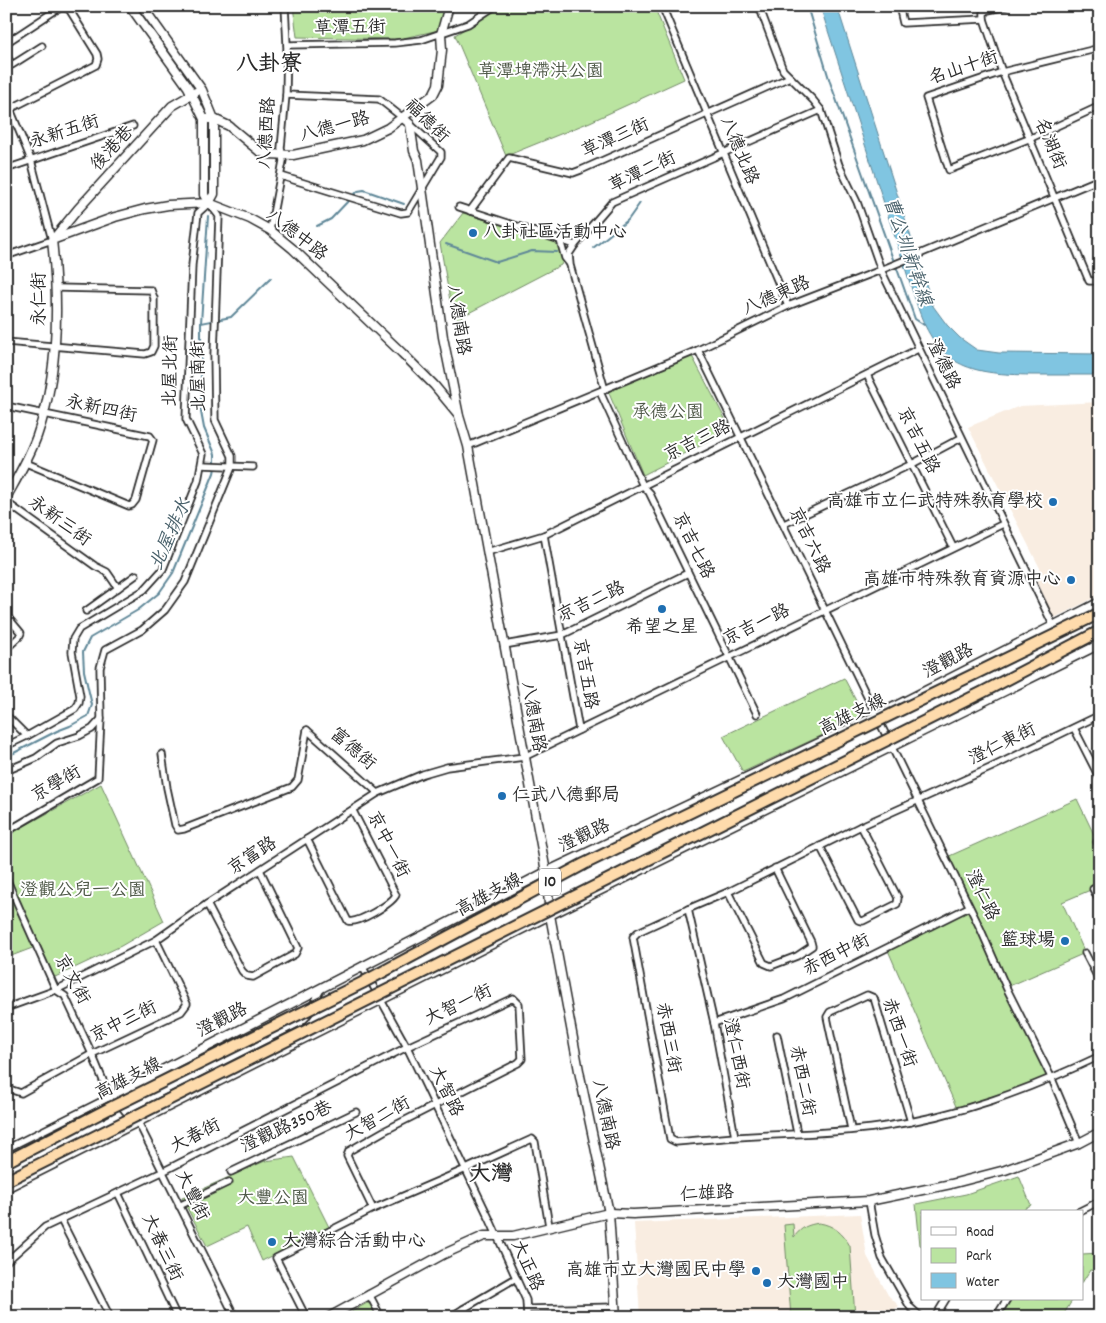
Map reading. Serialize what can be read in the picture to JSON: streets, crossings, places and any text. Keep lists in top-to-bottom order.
{
  "streets": {
    "highway": ["高雄支線", "10"],
    "street": [
      "草潭五街",
      "名山十街",
      "福德街",
      "八德一路",
      "永新五街",
      "八德西路",
      "草潭三街",
      "名湖街",
      "後港巷",
      "八德北路",
      "草潭二街",
      "八德中路",
      "八德東路",
      "永仁街",
      "八德南路",
      "澄德路",
      "北屋北街",
      "北屋南街",
      "永新四街",
      "京吉五路",
      "京吉三路",
      "永新三街",
      "京吉六路",
      "京吉七路",
      "京吉二路",
      "京吉一路",
      "澄觀路",
      "澄仁東街",
      "富德街",
      "京學街",
      "京中一街",
      "京富路",
      "澄仁路",
      "赤西中街",
      "京文街",
      "大智一街",
      "京中三街",
      "赤西一街",
      "赤西三街",
      "澄仁西街",
      "赤西二街",
      "大智路",
      "大智二街",
      "澄觀路350巷",
      "大春街",
      "仁雄路",
      "大豐街",
      "大春三街",
      "大正路"
    ]
  },
  "crossings": [
    ["草潭五街", "八德一路"],
    ["草潭五街", "八德西路"],
    ["名山十街", "名湖街"],
    ["福德街", "八德一路"],
    ["福德街", "八德西路"],
    ["福德街", "八德南路"],
    ["八德一路", "八德西路"],
    ["永新五街", "永仁街"],
    ["八德西路", "八德中路"],
    ["草潭三街", "八德北路"],
    ["名湖街", "八德東路"],
    ["後港巷", "八德中路"],
    ["後港巷", "永仁街"],
    ["八德北路", "草潭二街"],
    ["八德北路", "八德東路"],
    ["草潭二街", "八德東路"],
    ["草潭二街", "澄德路"],
    ["草潭二街", "京吉七路"],
    ["八德中路", "永仁街"],
    ["八德中路", "八德南路"],
    ["八德中路", "北屋北街"],
    ["八德中路", "北屋南街"],
    ["八德東路", "八德南路"],
    ["八德東路", "澄德路"],
    ["八德東路", "京吉六路"],
    ["八德東路", "京吉七路"],
    ["永仁街", "永新四街"],
    ["永仁街", "永新三街"],
    ["八德南路", "京吉三路"],
    ["八德南路", "京吉二路"],
    ["八德南路", "京吉一路"],
    ["八德南路", "澄觀路"],
    ["八德南路", "京富路"],
    ["八德南路", "仁雄路"],
    ["八德南路", "大正路"],
    ["澄德路", "京吉三路"],
    ["澄德路", "京吉一路"],
    ["澄德路", "澄觀路"],
    ["北屋北街", "北屋南街"],
    ["京吉五路", "京吉三路"],
    ["京吉五路", "京吉二路"],
    ["京吉五路", "京吉一路"],
    ["京吉三路", "京吉六路"],
    ["京吉三路", "京吉七路"],
    ["京吉六路", "京吉一路"],
    ["京吉六路", "澄觀路"],
    ["京吉六路", "澄仁路"],
    ["京吉七路", "京吉二路"],
    ["京吉七路", "京吉一路"],
    ["京吉一路", "京富路"],
    ["澄觀路", "京文街"],
    ["澄觀路", "大智路"],
    ["澄觀路", "大豐街"],
    ["澄仁東街", "澄仁路"],
    ["富德街", "京富路"],
    ["京中一街", "京富路"],
    ["京富路", "京文街"],
    ["京富路", "京中三街"],
    ["澄仁路", "赤西中街"],
    ["澄仁路", "仁雄路"],
    ["赤西中街", "澄仁西街"],
    ["京文街", "京中三街"],
    ["京文街", "大豐街"],
    ["大智一街", "大智路"],
    ["大智一街", "大智二街"],
    ["大智一街", "大春街"],
    ["赤西三街", "澄仁西街"],
    ["大智路", "大智二街"],
    ["大智路", "大春街"],
    ["大智路", "仁雄路"],
    ["大智路", "大正路"],
    ["大春街", "大豐街"],
    ["大春街", "大春三街"],
    ["仁雄路", "大正路"]
  ],
  "districts": ["八卦寮", "大灣"],
  "water": ["曹公圳新幹線", "北屋排水"],
  "parks": [
    "草潭埤滯洪公園",
    "承德公園",
    "澄觀公兒一公園",
    "大豐公園"
  ],
  "places": [
    "八卦社區活動中心",
    "高雄市立仁武特殊教育學校",
    "高雄市特殊教育資源中心",
    "希望之星",
    "仁武八德郵局",
    "籃球場",
    "大灣綜合活動中心",
    "高雄市立大灣國民中學",
    "大灣國中"
  ],
  "legend": ["Road", "Park", "Water"]
}
